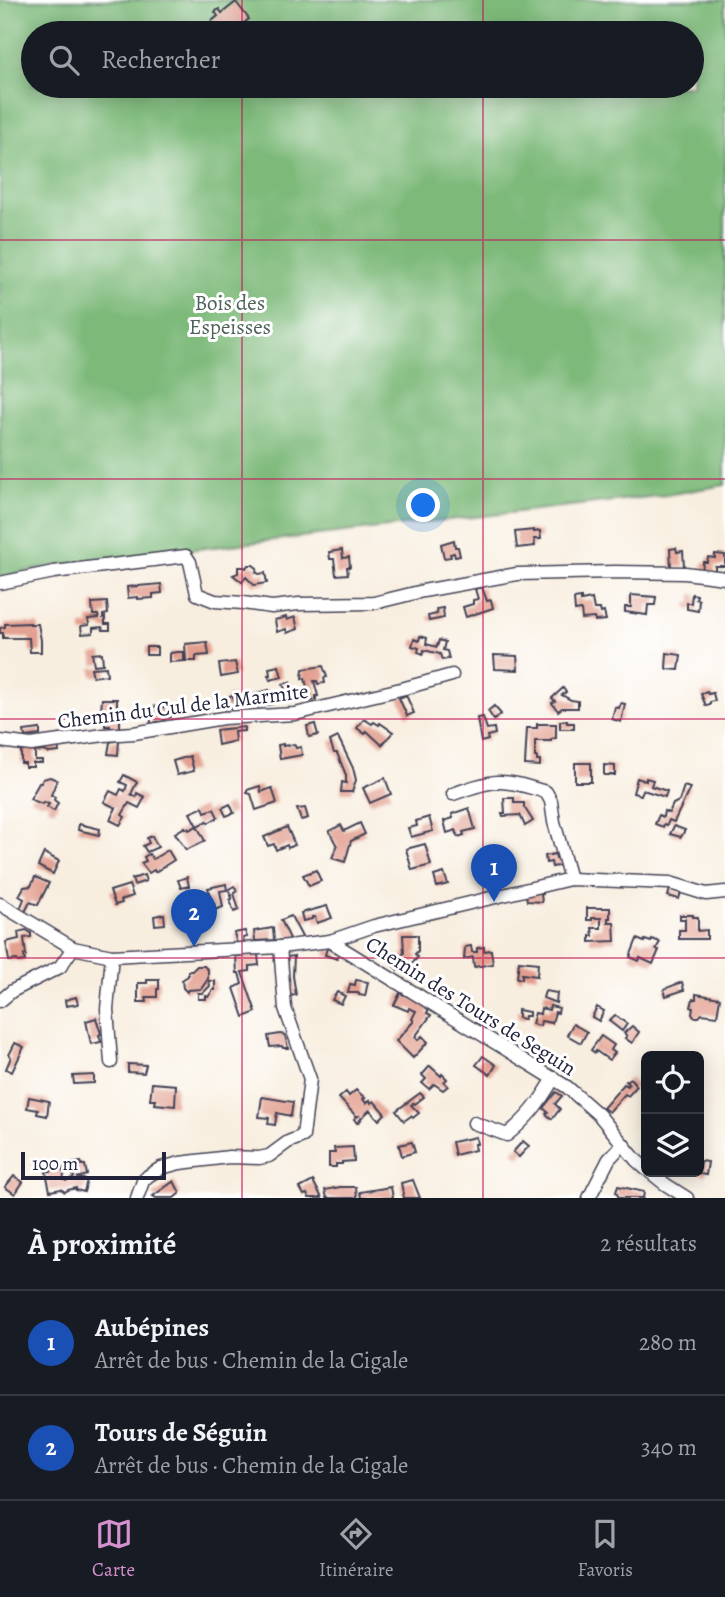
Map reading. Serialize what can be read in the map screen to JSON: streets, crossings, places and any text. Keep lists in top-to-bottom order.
{
  "streets": {
    "street": ["Chemin du Cul de la Marmite", "Chemin des Tours de Seguin"]
  },
  "parks": ["Bois des Espeisses"],
  "scale_bar": "100 m",
  "page": {
    "search": "Rechercher",
    "pins": ["1", "2"],
    "scale": "100 m",
    "heading": ["À proximité", "2 résultats"],
    "list": [
      {
        "mark": "1",
        "name": "Aubépines",
        "note": "Arrêt de bus · Chemin de la Cigale",
        "value": "280 m"
      },
      {
        "mark": "2",
        "name": "Tours de Séguin",
        "note": "Arrêt de bus · Chemin de la Cigale",
        "value": "340 m"
      }
    ],
    "nav": ["Carte", "Itinéraire", "Favoris"]
  }
}
